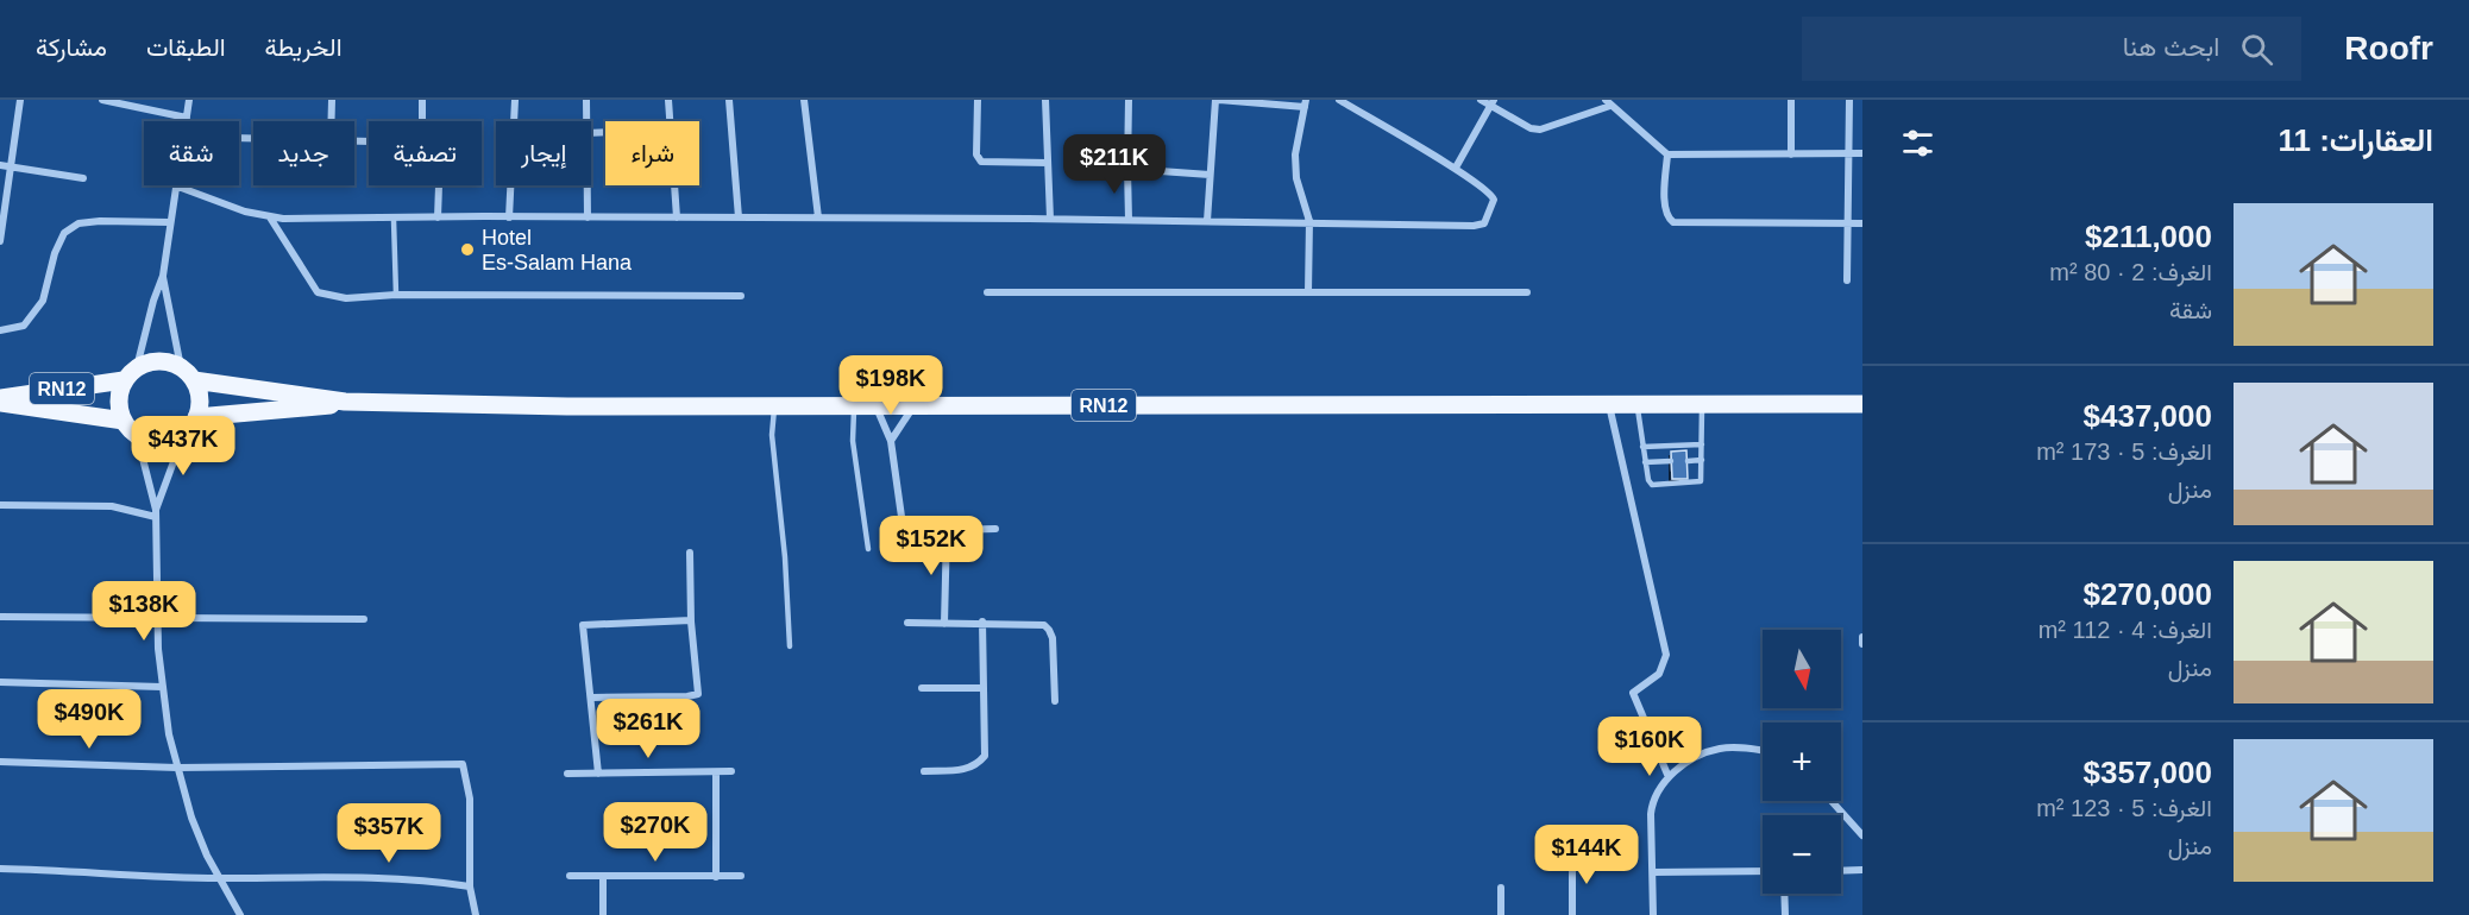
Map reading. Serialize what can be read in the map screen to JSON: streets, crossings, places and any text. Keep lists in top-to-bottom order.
{
  "streets": {
    "main road": ["RN12"]
  },
  "places": ["Hotel Es-Salam Hana"],
  "north": "bottom",
  "page": {
    "header": "Roofr",
    "search": "ابحث هنا",
    "nav": ["الخريطة", "الطبقات", "مشاركة"],
    "heading": "العقارات: 11",
    "chip": [
      "شراء",
      "إيجار",
      "تصفية",
      "جديد",
      "شقة"
    ],
    "price": [
      "$211K",
      "$198K",
      "$437K",
      "$152K",
      "$138K",
      "$490K",
      "$261K",
      "$160K",
      "$270K",
      "$357K",
      "$144K"
    ],
    "list": [
      {
        "name": "$211,000",
        "note": "الغرف: 2 · 80 m² · شقة"
      },
      {
        "name": "$437,000",
        "note": "الغرف: 5 · 173 m² · منزل"
      },
      {
        "name": "$270,000",
        "note": "الغرف: 4 · 112 m² · منزل"
      },
      {
        "name": "$357,000",
        "note": "الغرف: 5 · 123 m² · منزل"
      }
    ],
    "map_buttons": ["+", "−"]
  }
}
